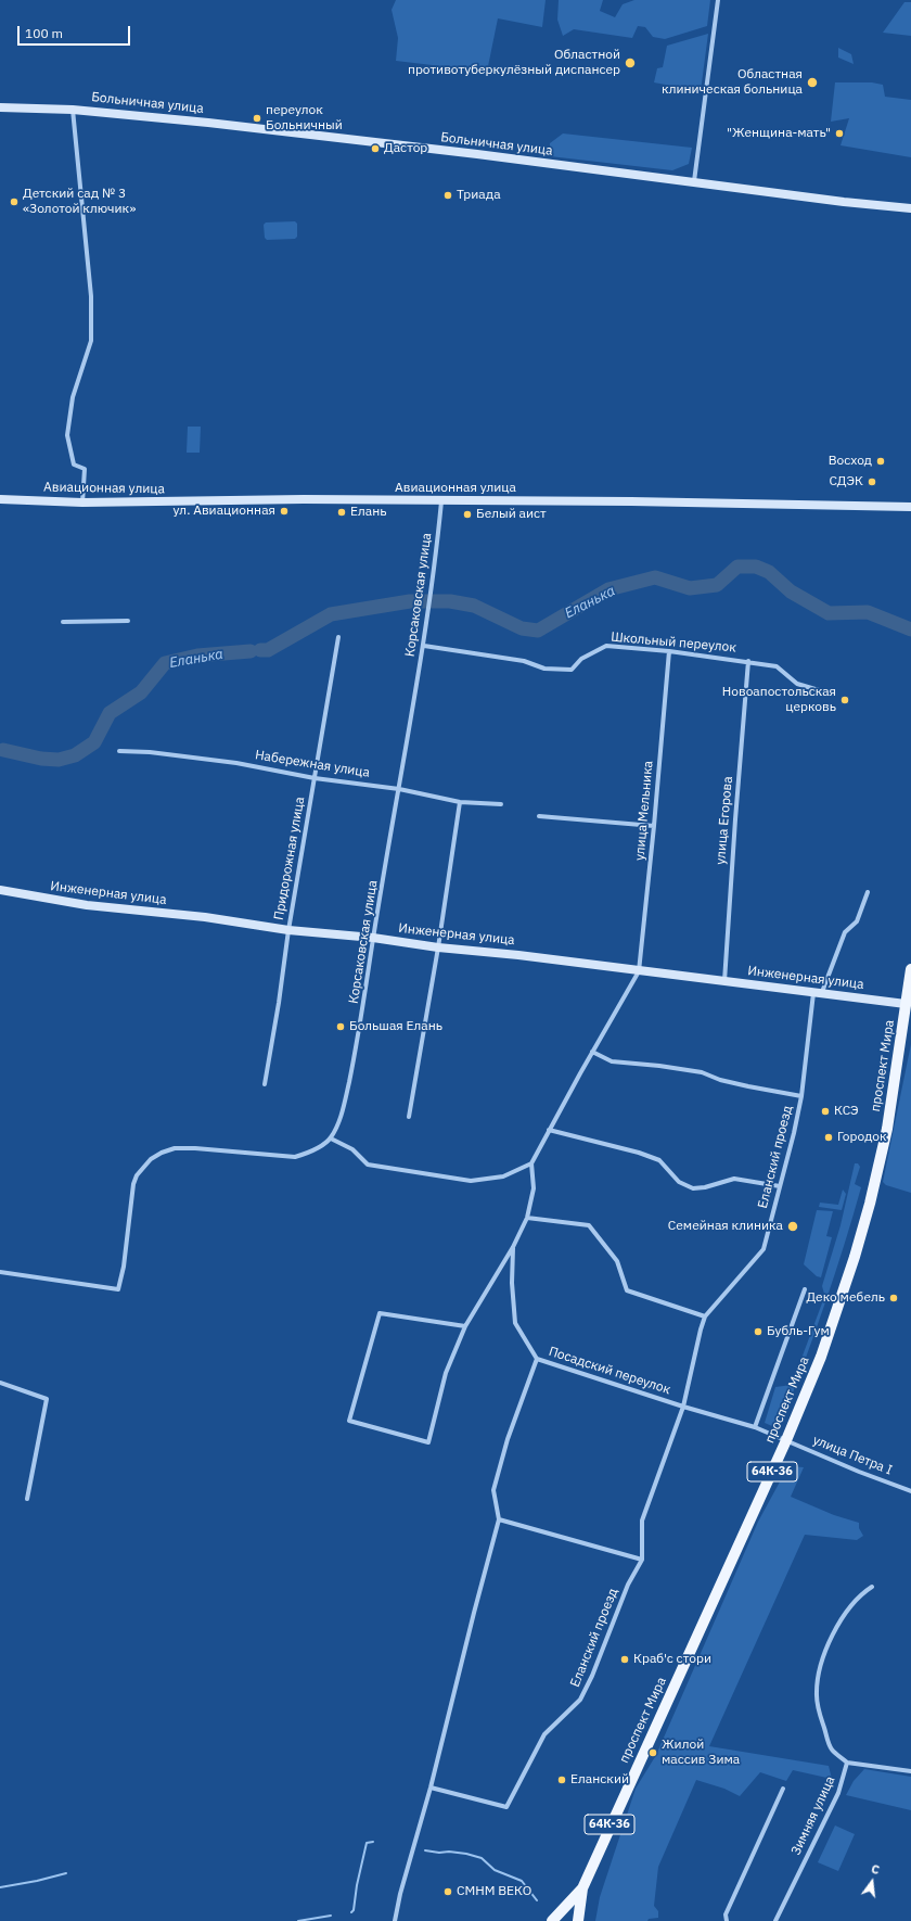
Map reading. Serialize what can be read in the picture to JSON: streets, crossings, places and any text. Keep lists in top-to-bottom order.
{
  "streets": {
    "main road": ["проспект Мира", "64К-36"],
    "street": [
      "Больничная улица",
      "Авиационная улица",
      "Корсаковская улица",
      "Школьный переулок",
      "Набережная улица",
      "улица Мельника",
      "улица Егорова",
      "Придорожная улица",
      "Инженерная улица",
      "Еланский проезд",
      "Посадский переулок",
      "улица Петра I",
      "Зимняя улица"
    ]
  },
  "crossings": [
    ["Авиационная улица", "Корсаковская улица"],
    ["Корсаковская улица", "Школьный переулок"],
    ["Корсаковская улица", "Набережная улица"],
    ["Корсаковская улица", "Инженерная улица"],
    ["Школьный переулок", "улица Мельника"],
    ["Школьный переулок", "улица Егорова"],
    ["Набережная улица", "Придорожная улица"],
    ["улица Мельника", "Инженерная улица"],
    ["улица Егорова", "Инженерная улица"],
    ["Придорожная улица", "Инженерная улица"],
    ["Инженерная улица", "проспект Мира"],
    ["Инженерная улица", "Еланский проезд"],
    ["проспект Мира", "Посадский переулок"],
    ["проспект Мира", "улица Петра I"],
    ["Еланский проезд", "Посадский переулок"],
    ["Посадский переулок", "улица Петра I"]
  ],
  "water": ["Еланька"],
  "places": [
    "Областной противотуберкулёзный диспансер",
    "Областная клиническая больница",
    "переулок Больничный",
    "\"Женщина-мать\"",
    "Дастор",
    "Триада",
    "Детский сад № 3 «Золотой ключик»",
    "Восход",
    "СДЭК",
    "ул. Авиационная",
    "Елань",
    "Белый аист",
    "Новоапостольская церковь",
    "Большая Елань",
    "КСЭ",
    "Городок",
    "Семейная клиника",
    "Деко мебель",
    "Бубль-Гум",
    "Краб'с стори",
    "Жилой массив Зима",
    "Еланский",
    "СМНМ ВЕКО"
  ],
  "scale_bar": "100 m",
  "north": "top"
}
